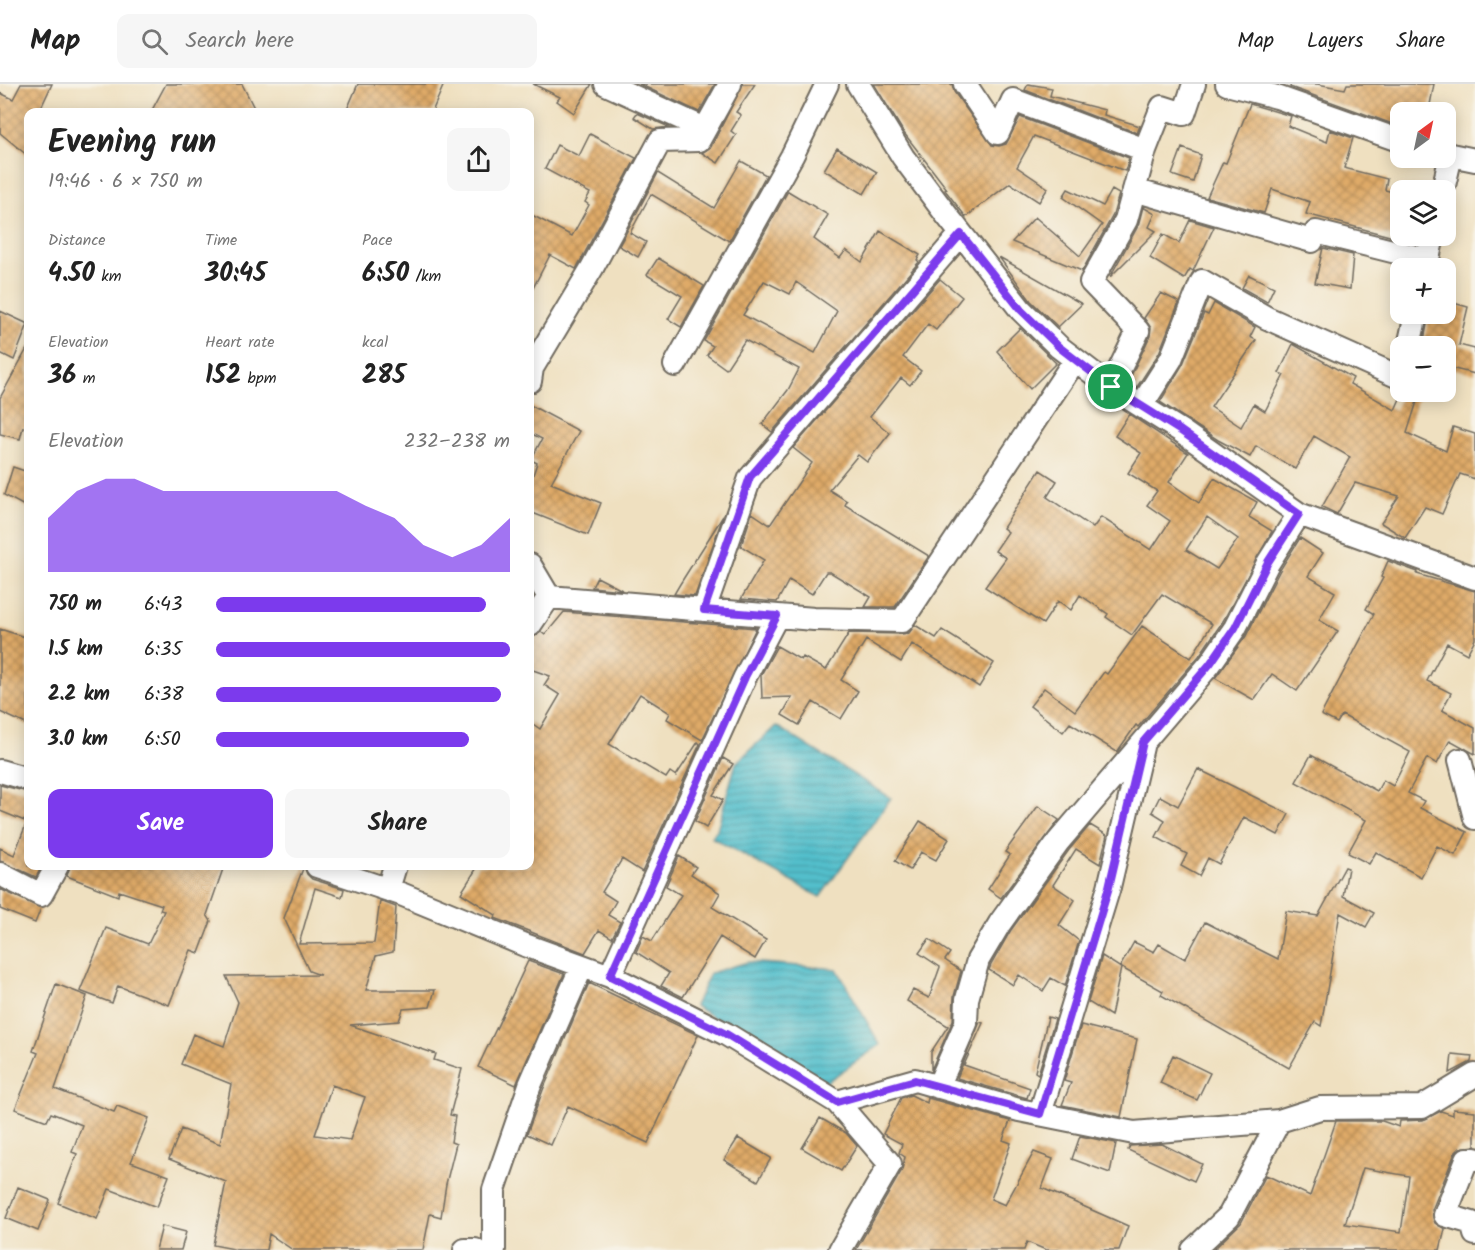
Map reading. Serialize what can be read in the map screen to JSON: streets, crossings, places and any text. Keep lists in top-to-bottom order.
{
  "north": "top right",
  "page": {
    "header": "Map",
    "search": "Search here",
    "nav": ["Map", "Layers", "Share"],
    "map_buttons": ["+", "−"],
    "heading": ["Evening run", "19:46 · 6 × 750 m"],
    "stats": [
      ["Distance", "4.50 km"],
      ["Time", "30:45"],
      ["Pace", "6:50 /km"],
      ["Elevation", "36 m"],
      ["Heart rate", "152 bpm"],
      ["kcal", "285"]
    ],
    "chart": ["Elevation", "232–238 m"],
    "list": [
      {
        "name": "750 m",
        "note": "6:43"
      },
      {
        "name": "1.5 km",
        "note": "6:35"
      },
      {
        "name": "2.2 km",
        "note": "6:38"
      },
      {
        "name": "3.0 km",
        "note": "6:50"
      }
    ],
    "buttons": ["Save", "Share"]
  }
}
